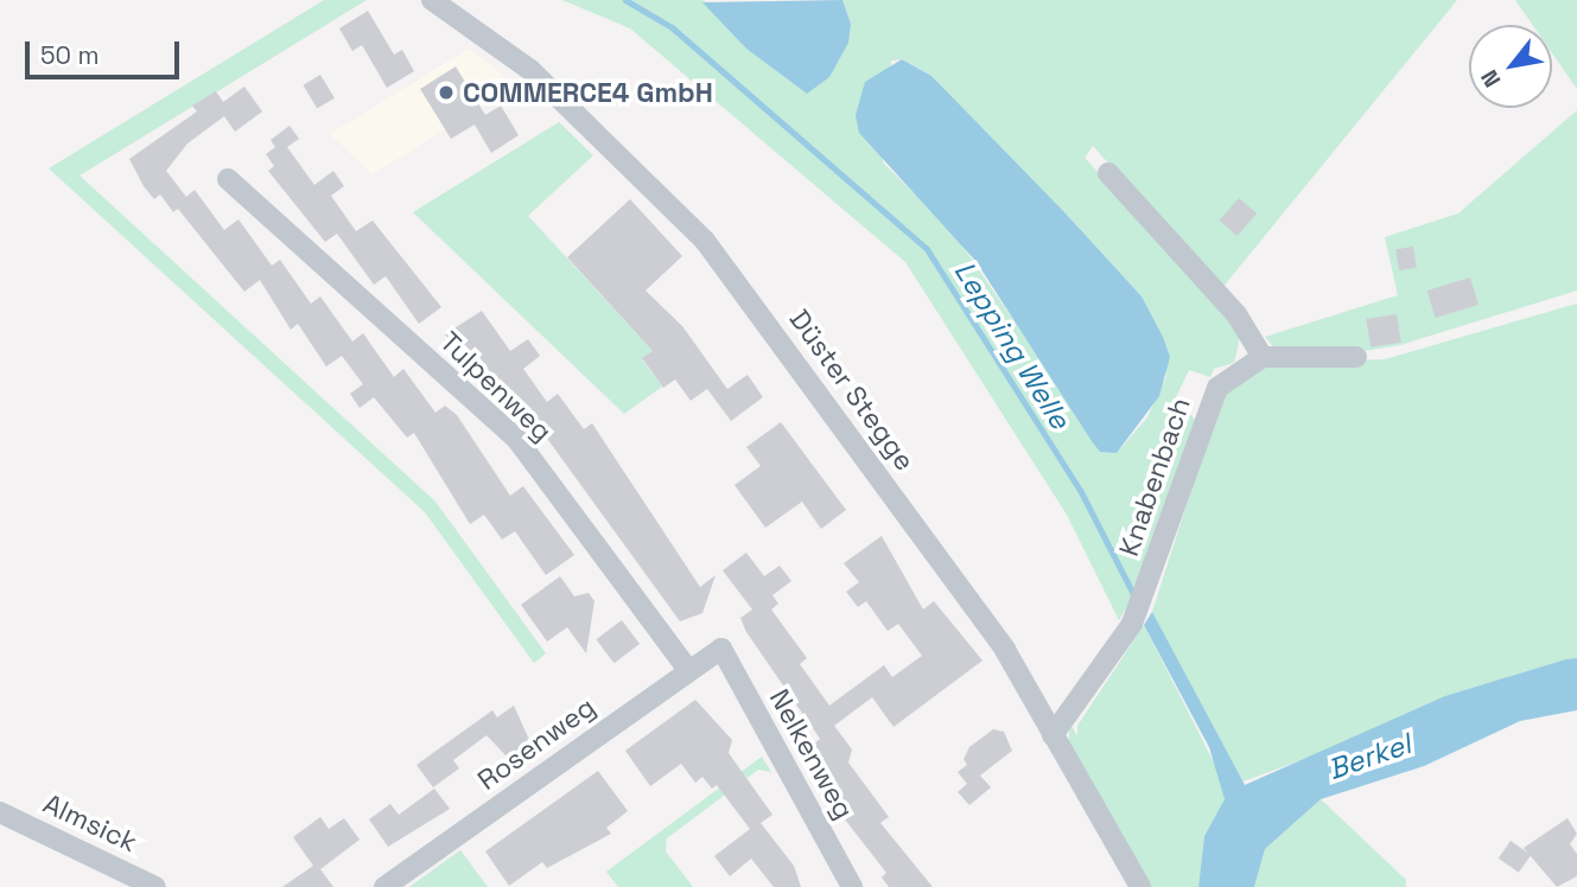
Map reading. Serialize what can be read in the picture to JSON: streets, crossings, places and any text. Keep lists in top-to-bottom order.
{
  "streets": {
    "street": [
      "Tulpenweg",
      "Düster Stegge",
      "Knabenbach",
      "Rosenweg",
      "Nelkenweg",
      "Almsick"
    ]
  },
  "crossings": [
    ["Tulpenweg", "Rosenweg"],
    ["Düster Stegge", "Knabenbach"],
    ["Rosenweg", "Nelkenweg"]
  ],
  "water": ["Lepping Welle", "Berkel"],
  "places": ["COMMERCE4 GmbH"],
  "scale_bar": "50 m",
  "north": "bottom left"
}
